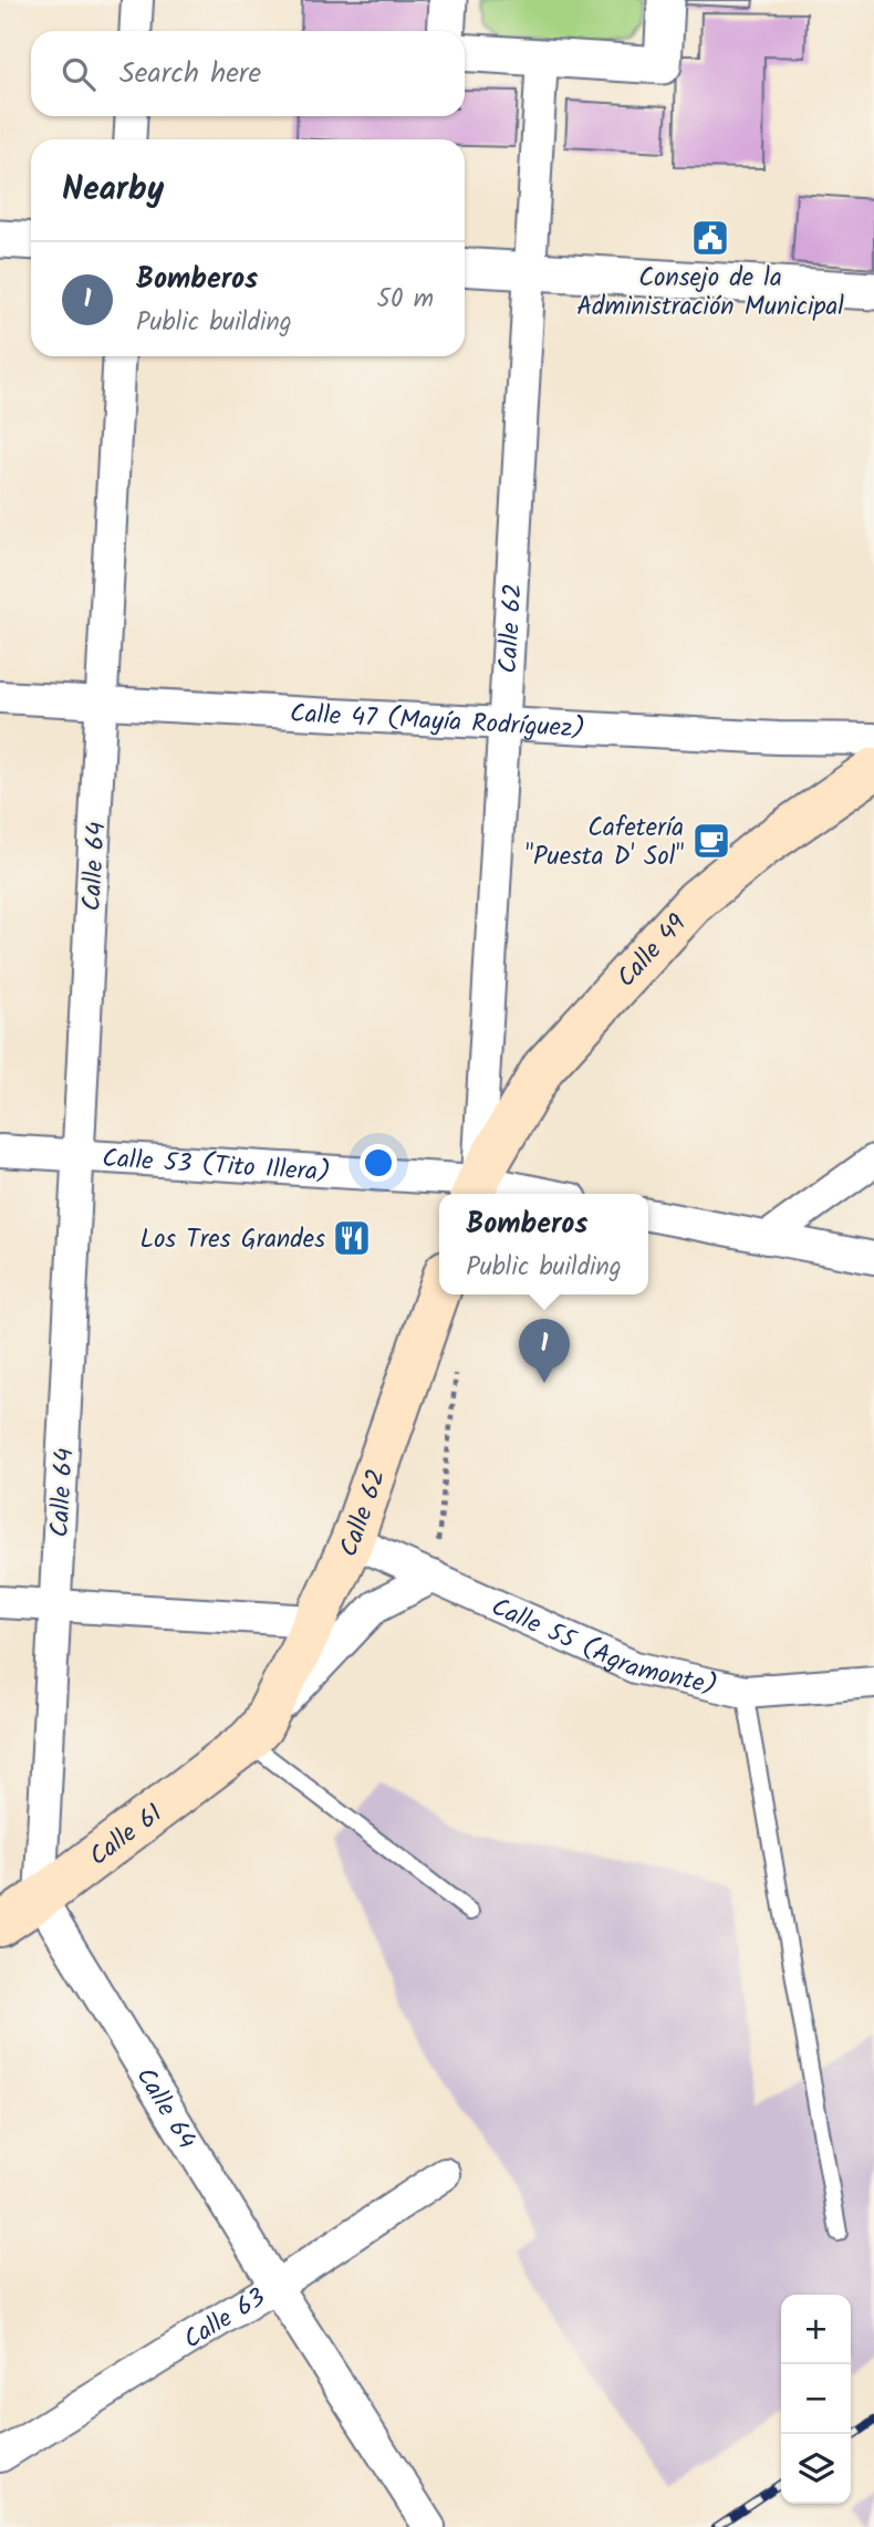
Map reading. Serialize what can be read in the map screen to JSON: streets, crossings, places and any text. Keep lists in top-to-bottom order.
{
  "streets": {
    "main road": ["Calle 62", "Calle 49", "Calle 61"],
    "street": [
      "Calle 47 (Mayía Rodríguez)",
      "Calle 64",
      "Calle 53 (Tito Illera)",
      "Calle 55 (Agramonte)",
      "Calle 63"
    ]
  },
  "crossings": [
    ["Calle 62", "Calle 47 (Mayía Rodríguez)"],
    ["Calle 62", "Calle 49"],
    ["Calle 62", "Calle 53 (Tito Illera)"],
    ["Calle 62", "Calle 55 (Agramonte)"],
    ["Calle 62", "Calle 61"],
    ["Calle 47 (Mayía Rodríguez)", "Calle 64"],
    ["Calle 64", "Calle 53 (Tito Illera)"],
    ["Calle 64", "Calle 61"],
    ["Calle 64", "Calle 63"],
    ["Calle 49", "Calle 53 (Tito Illera)"],
    ["Calle 55 (Agramonte)", "Calle 61"]
  ],
  "places": {
    "public building": ["Consejo de la Administración Municipal"],
    "cafe": ["Cafetería \"Puesta D' Sol\""],
    "restaurant": ["Los Tres Grandes"]
  },
  "page": {
    "search": "Search here",
    "heading": "Nearby",
    "list": [
      {
        "mark": "1",
        "name": "Bomberos",
        "note": "Public building",
        "value": "50 m"
      }
    ],
    "popup": ["Bomberos", "Public building"],
    "pins": "1",
    "map_buttons": ["+", "−"]
  }
}
